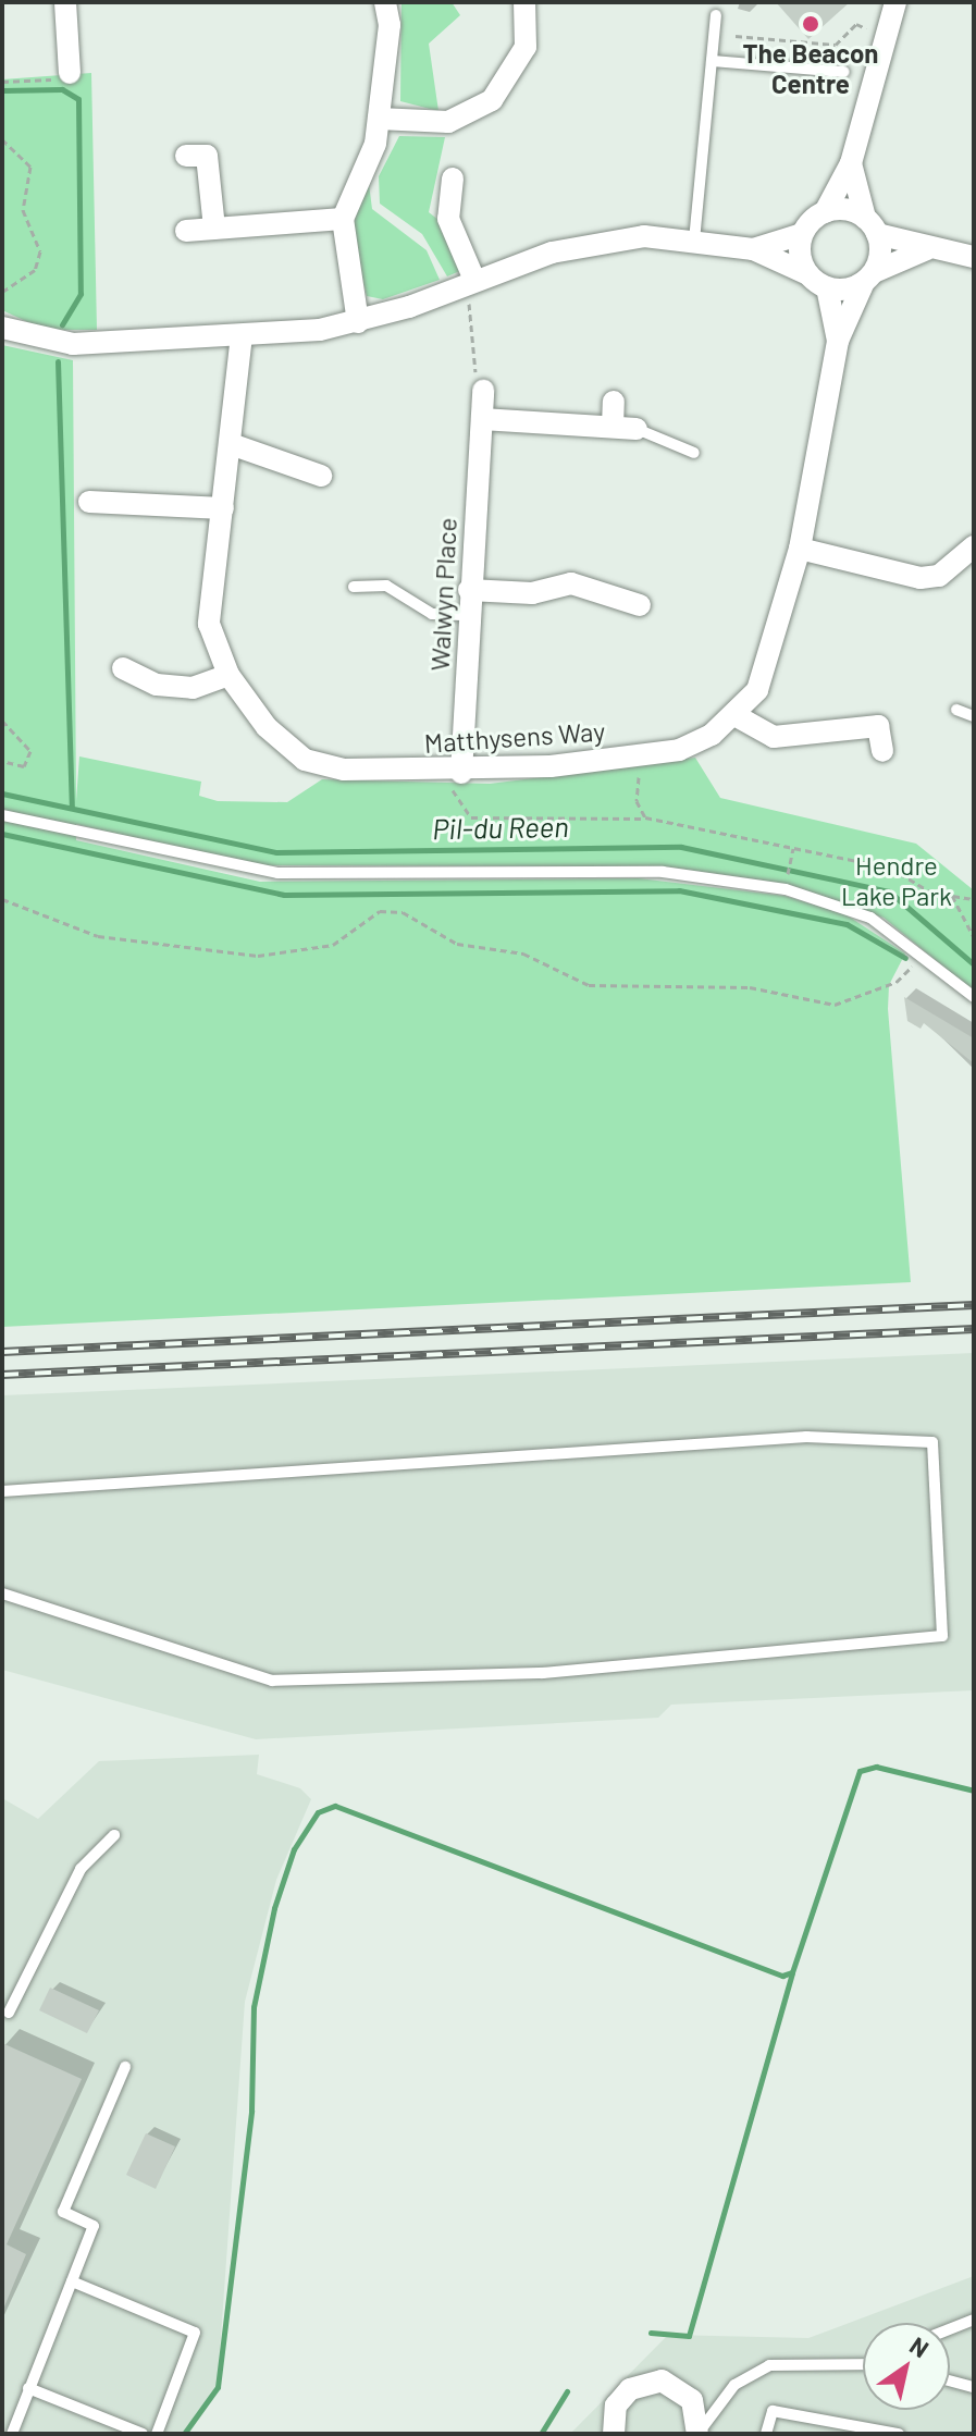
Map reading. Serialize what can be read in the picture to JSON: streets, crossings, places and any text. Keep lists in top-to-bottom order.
{
  "streets": {
    "street": ["Walwyn Place", "Matthysens Way"]
  },
  "crossings": [
    ["Walwyn Place", "Matthysens Way"]
  ],
  "water": ["Pil-du Reen"],
  "parks": ["Hendre Lake Park"],
  "places": ["The Beacon Centre"],
  "north": "top right"
}
